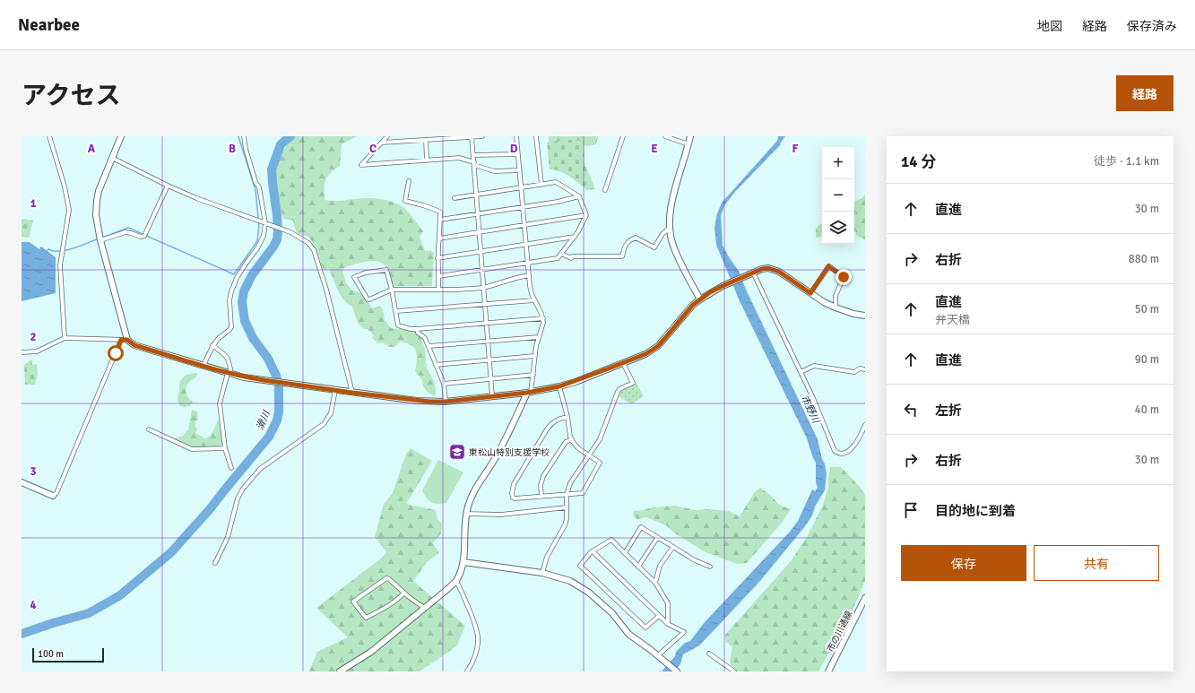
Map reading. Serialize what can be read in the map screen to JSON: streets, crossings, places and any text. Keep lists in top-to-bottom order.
{
  "streets": {
    "street": ["市の川通線"]
  },
  "water": ["市野川", "滑川"],
  "places": {
    "school or university": ["東松山特別支援学校"]
  },
  "scale_bar": "100 m",
  "page": {
    "header": "Nearbee",
    "nav": ["地図", "経路", "保存済み"],
    "title": "アクセス",
    "buttons": [
      "経路",
      ["保存", "共有"]
    ],
    "heading": ["14 分", "徒歩 · 1.1 km"],
    "map_buttons": ["+", "−"],
    "list": [
      ["直進", "30 m"],
      ["右折", "880 m"],
      ["直進", "弁天橋", "50 m"],
      ["直進", "90 m"],
      ["左折", "40 m"],
      ["右折", "30 m"],
      "目的地に到着"
    ],
    "scale": "100 m"
  },
  "grid": {
    "columns": [
      "A",
      "B",
      "C",
      "D",
      "E",
      "F"
    ],
    "rows": [
      "1",
      "2",
      "3",
      "4"
    ]
  }
}
